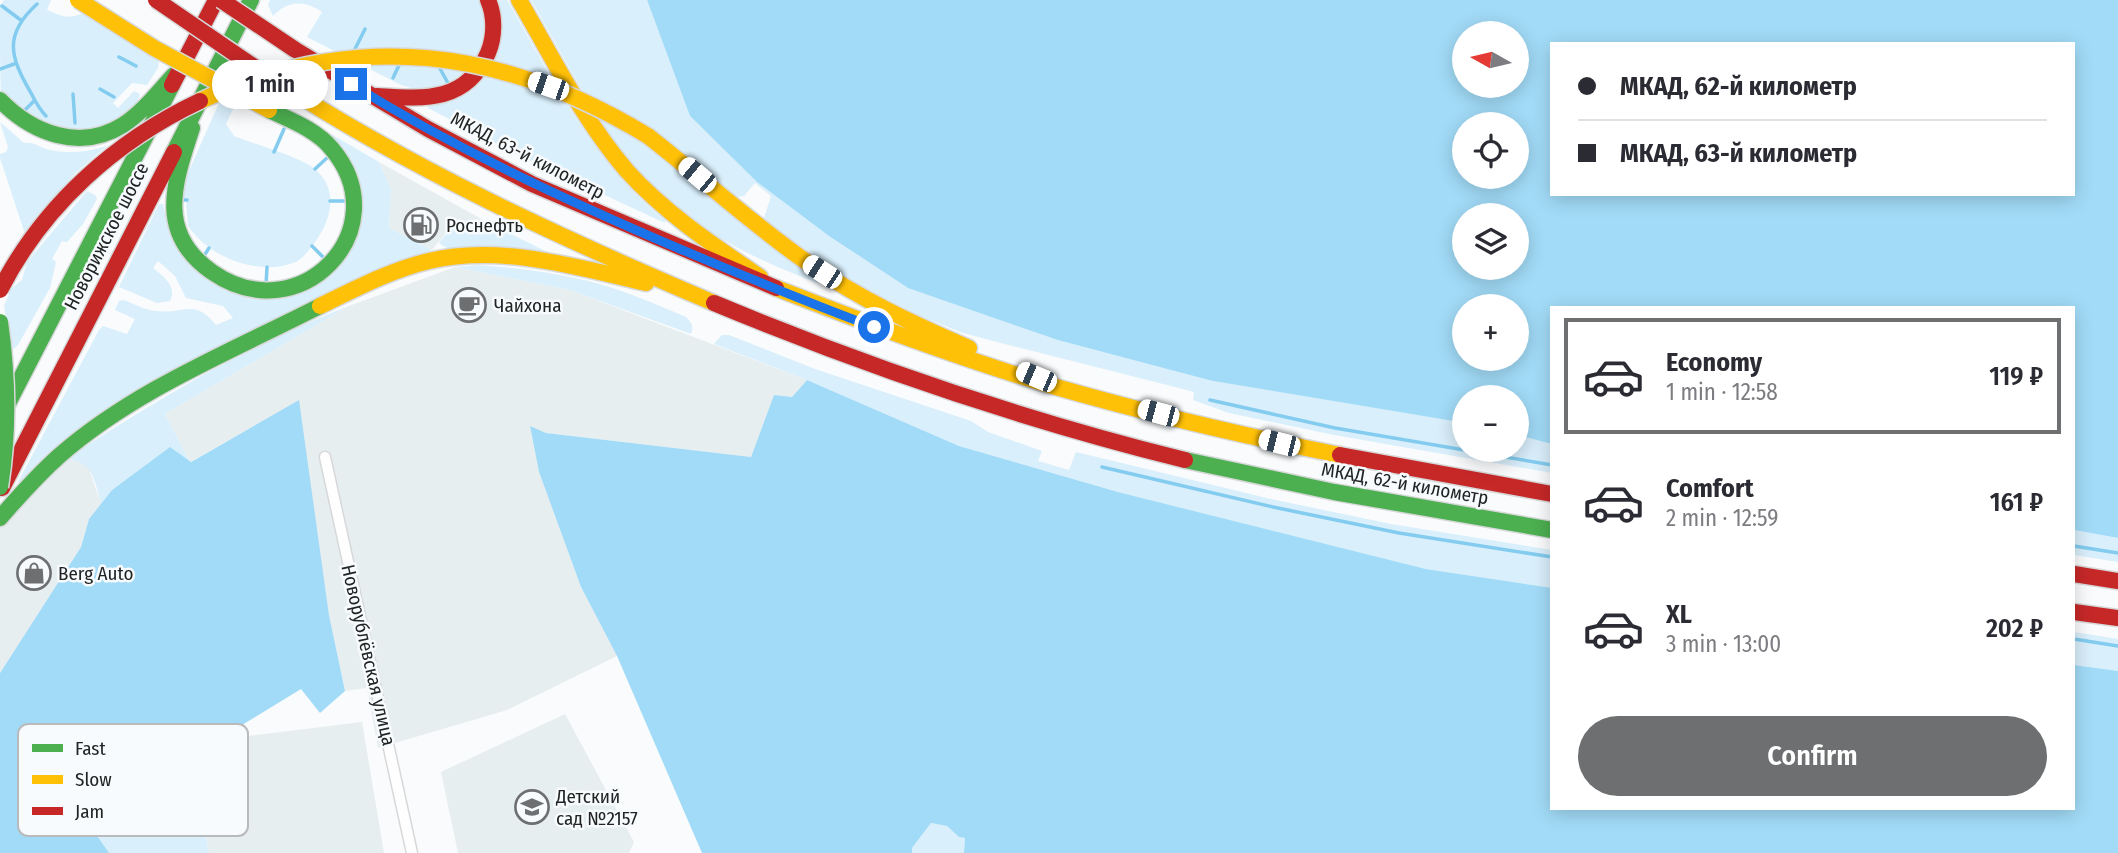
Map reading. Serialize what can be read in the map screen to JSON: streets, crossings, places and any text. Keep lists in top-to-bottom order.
{
  "streets": {
    "main road": ["МКАД, 63-й километр", "Новорижское шоссе", "МКАД, 62-й километр"],
    "street": ["Новорублёвская улица"]
  },
  "crossings": [
    ["МКАД, 63-й километр", "МКАД, 62-й километр"]
  ],
  "places": {
    "fuel station": ["Роснефть"],
    "cafe": ["Чайхона"],
    "shop": ["Berg Auto"],
    "school or university": ["Детский сад №2157"]
  },
  "legend": ["Fast", "Slow", "Jam"],
  "north": "left",
  "page": {
    "map_buttons": ["+", "−"],
    "banner": ["МКАД, 62-й километр", "МКАД, 63-й километр"],
    "bubble": "1 min",
    "list": [
      {
        "name": "Economy",
        "note": "1 min · 12:58",
        "value": "119 ₽"
      },
      {
        "name": "Comfort",
        "note": "2 min · 12:59",
        "value": "161 ₽"
      },
      {
        "name": "XL",
        "note": "3 min · 13:00",
        "value": "202 ₽"
      }
    ],
    "buttons": "Confirm"
  }
}
